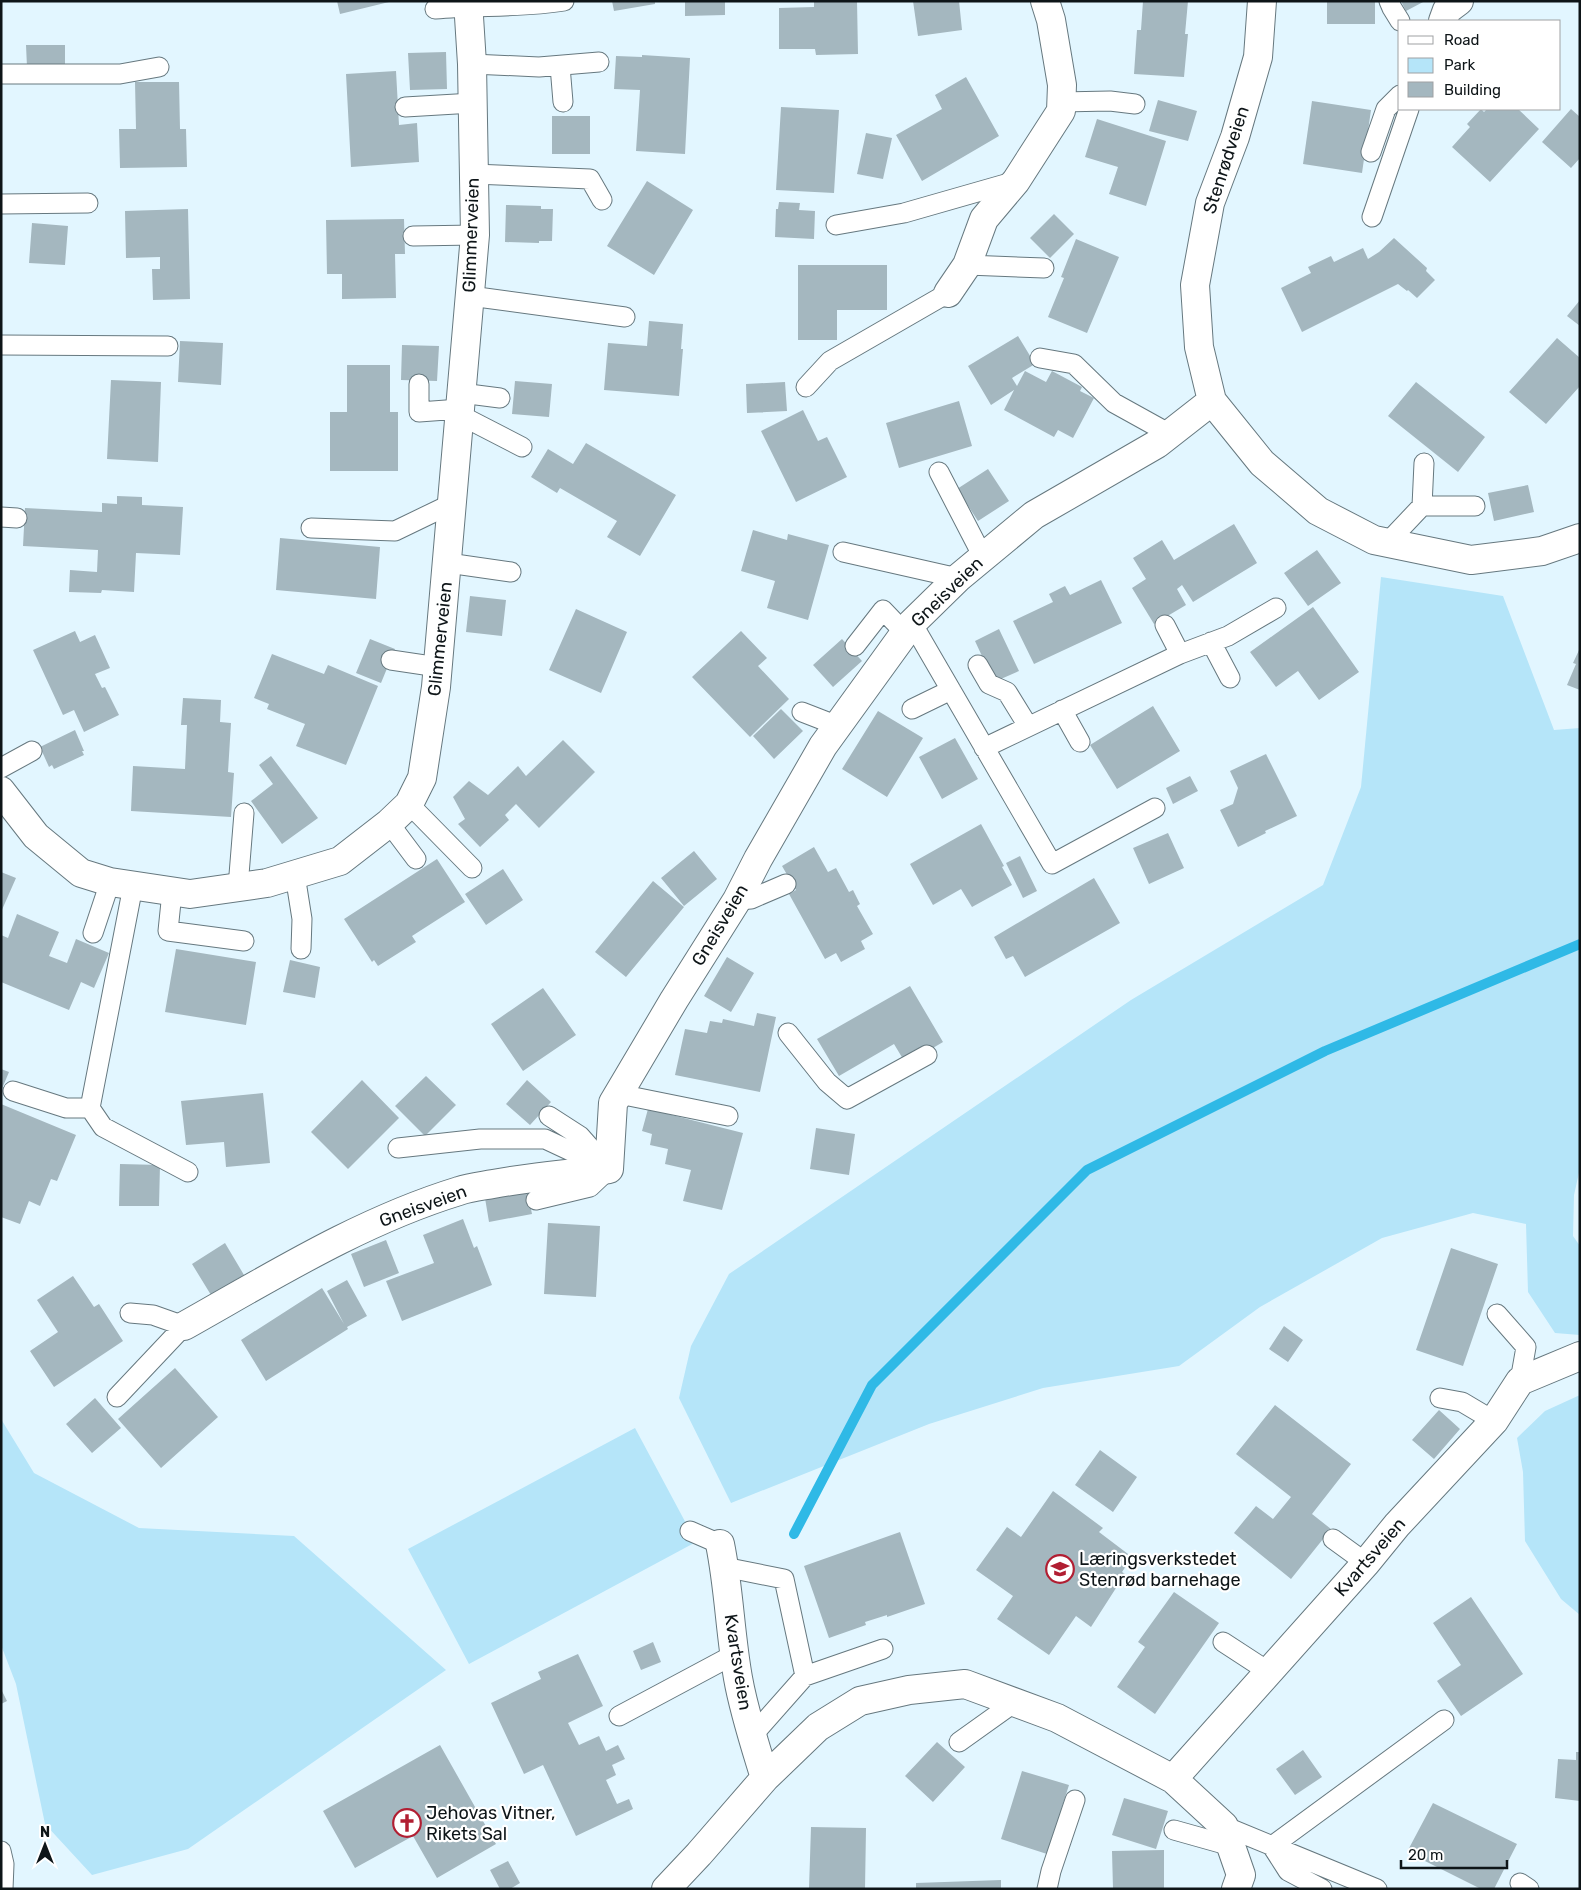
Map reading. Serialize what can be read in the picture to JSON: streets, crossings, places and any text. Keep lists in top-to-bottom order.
{
  "streets": {
    "street": [
      "Stenrødveien",
      "Glimmerveien",
      "Gneisveien",
      "Kvartsveien"
    ]
  },
  "crossings": [
    ["Stenrødveien", "Gneisveien"]
  ],
  "places": {
    "school or university": ["Læringsverkstedet Stenrød barnehage"],
    "church": ["Jehovas Vitner, Rikets Sal"]
  },
  "legend": ["Road", "Park", "Building"],
  "scale_bar": "20 m",
  "north": "top"
}
